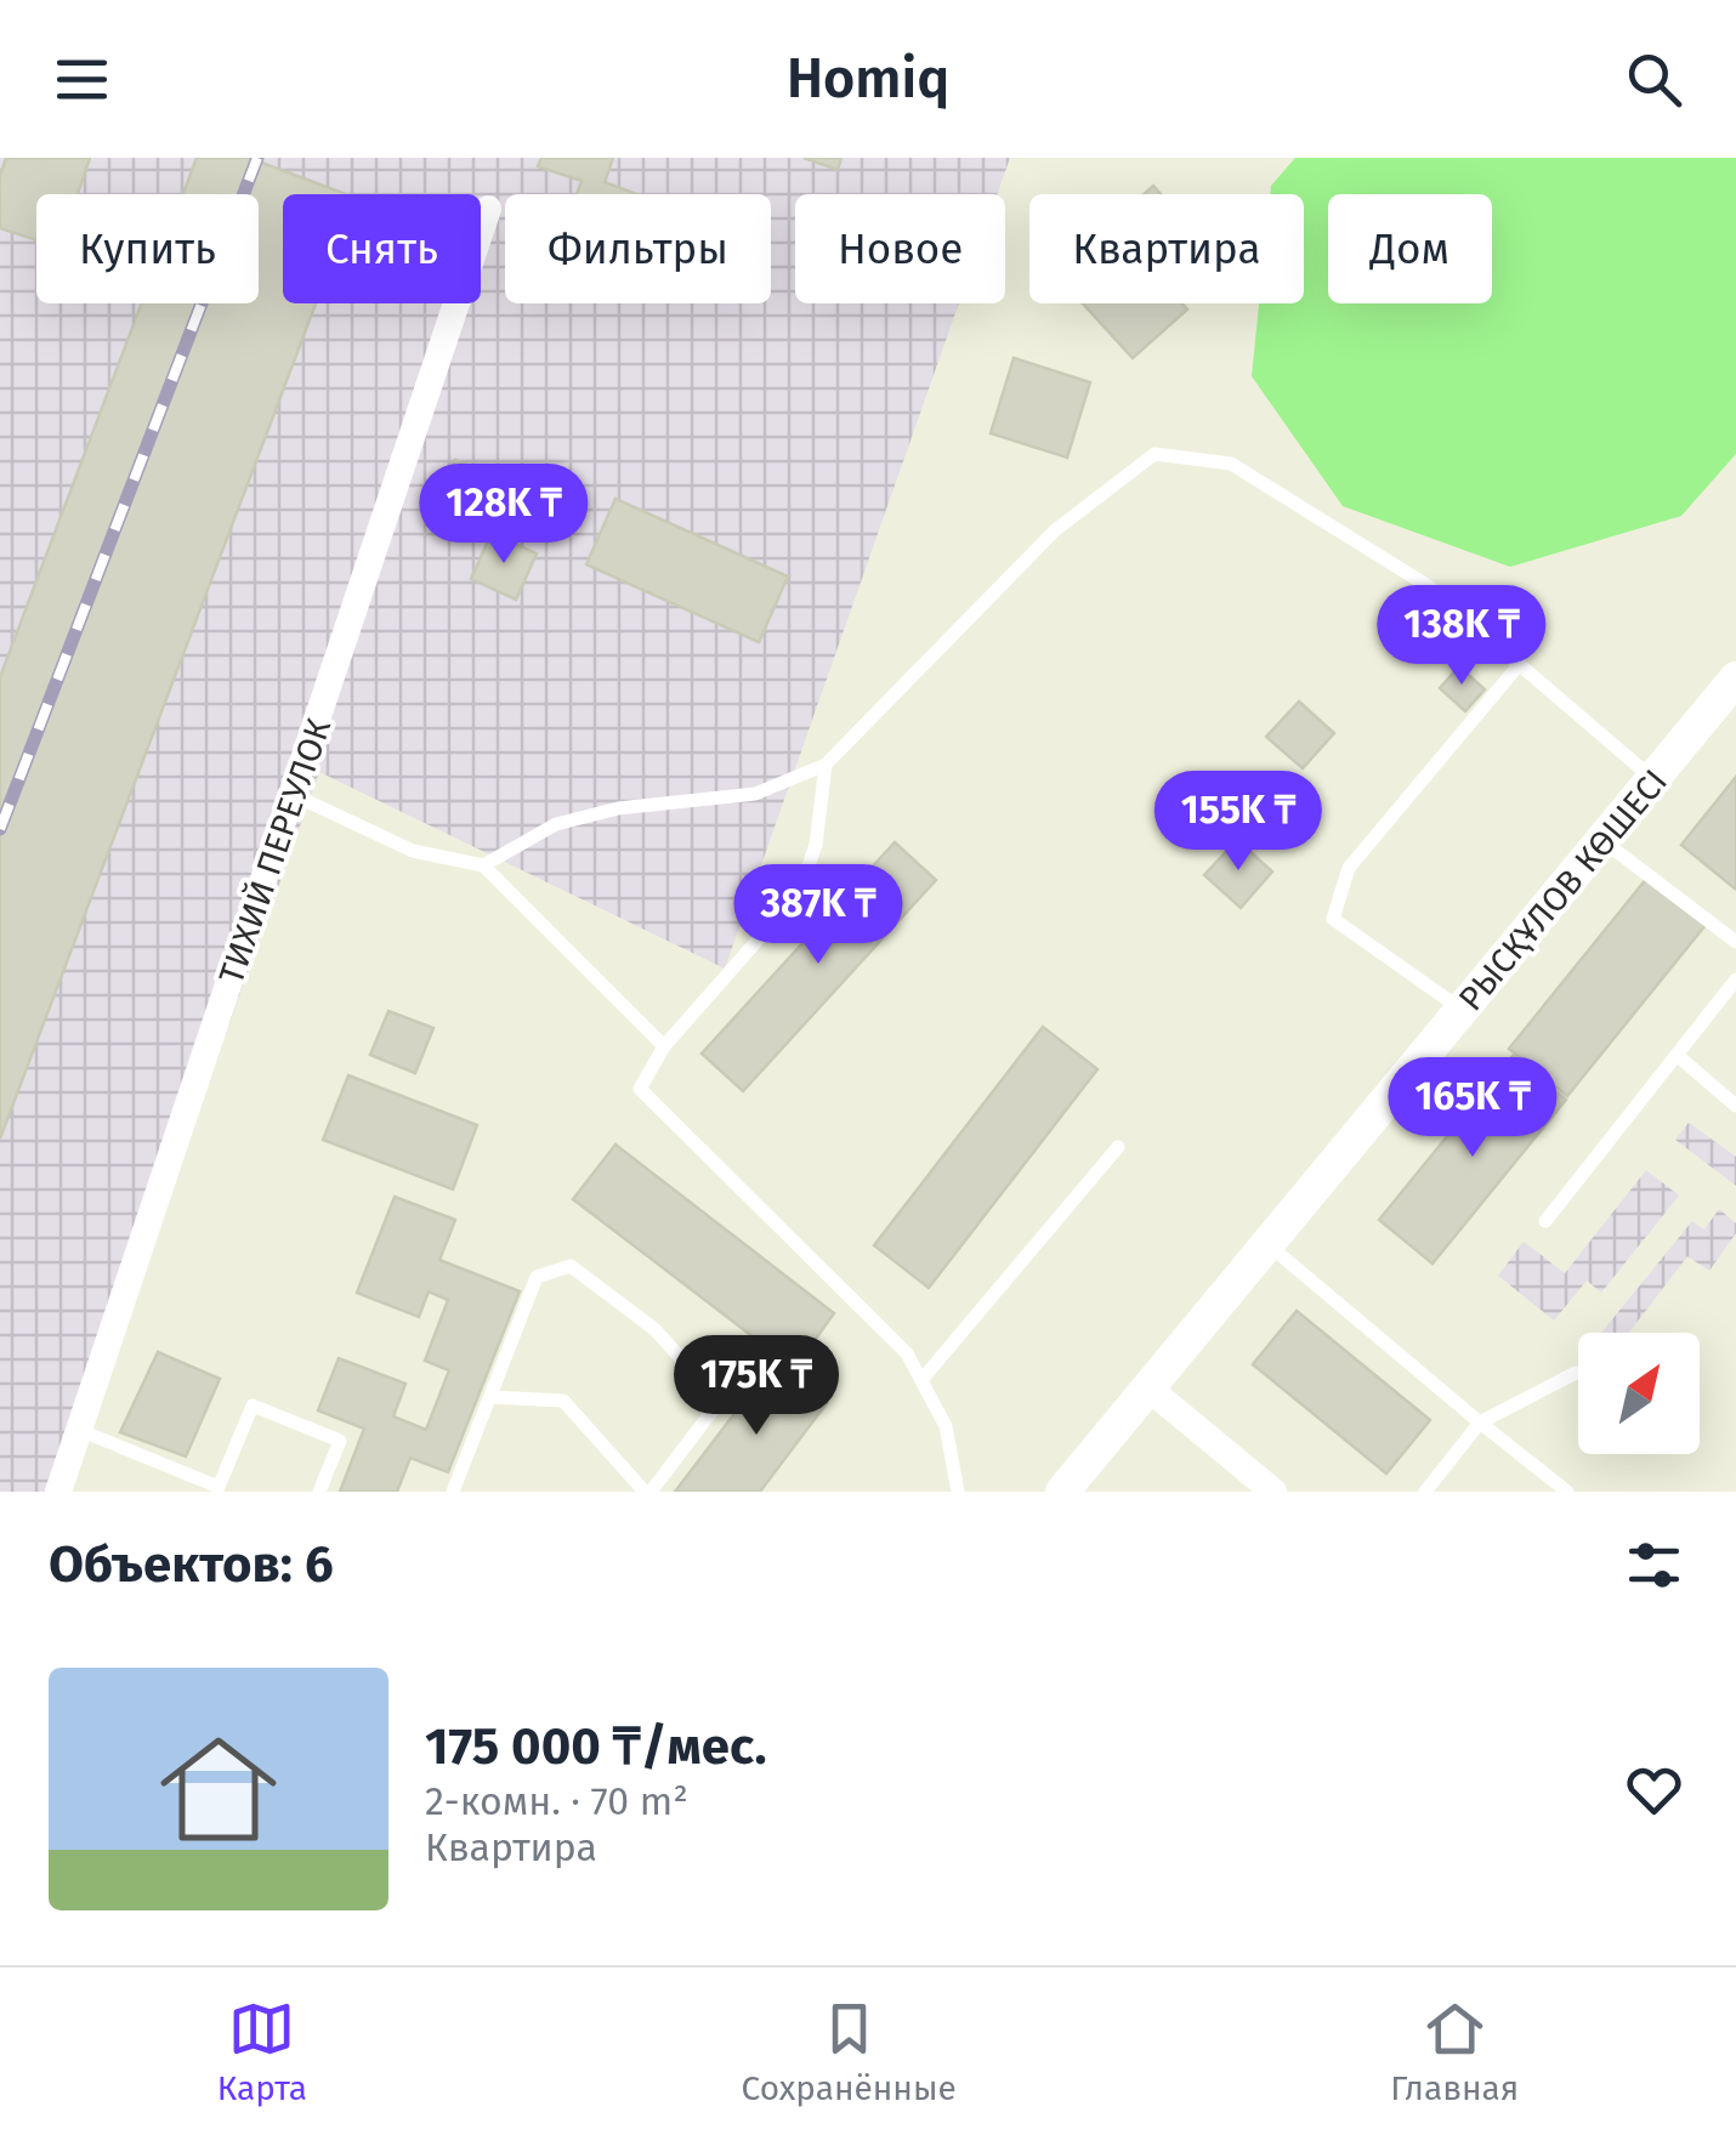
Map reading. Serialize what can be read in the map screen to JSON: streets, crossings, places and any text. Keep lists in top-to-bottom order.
{
  "streets": {
    "street": ["ТИХИЙ ПЕРЕУЛОК", "РЫСҚҰЛОВ КӨШЕСІ"]
  },
  "north": "top right",
  "page": {
    "header": "Homiq",
    "chip": [
      "Купить",
      "Снять",
      "Фильтры",
      "Новое",
      "Квартира",
      "Дом"
    ],
    "price": [
      "128K ₸",
      "138K ₸",
      "155K ₸",
      "387K ₸",
      "165K ₸",
      "175K ₸"
    ],
    "heading": "Объектов: 6",
    "list": [
      {
        "name": "175 000 ₸/мес.",
        "note": "2-комн. · 70 m² · Квартира"
      }
    ],
    "tabs": ["Карта", "Сохранённые", "Главная"]
  }
}
